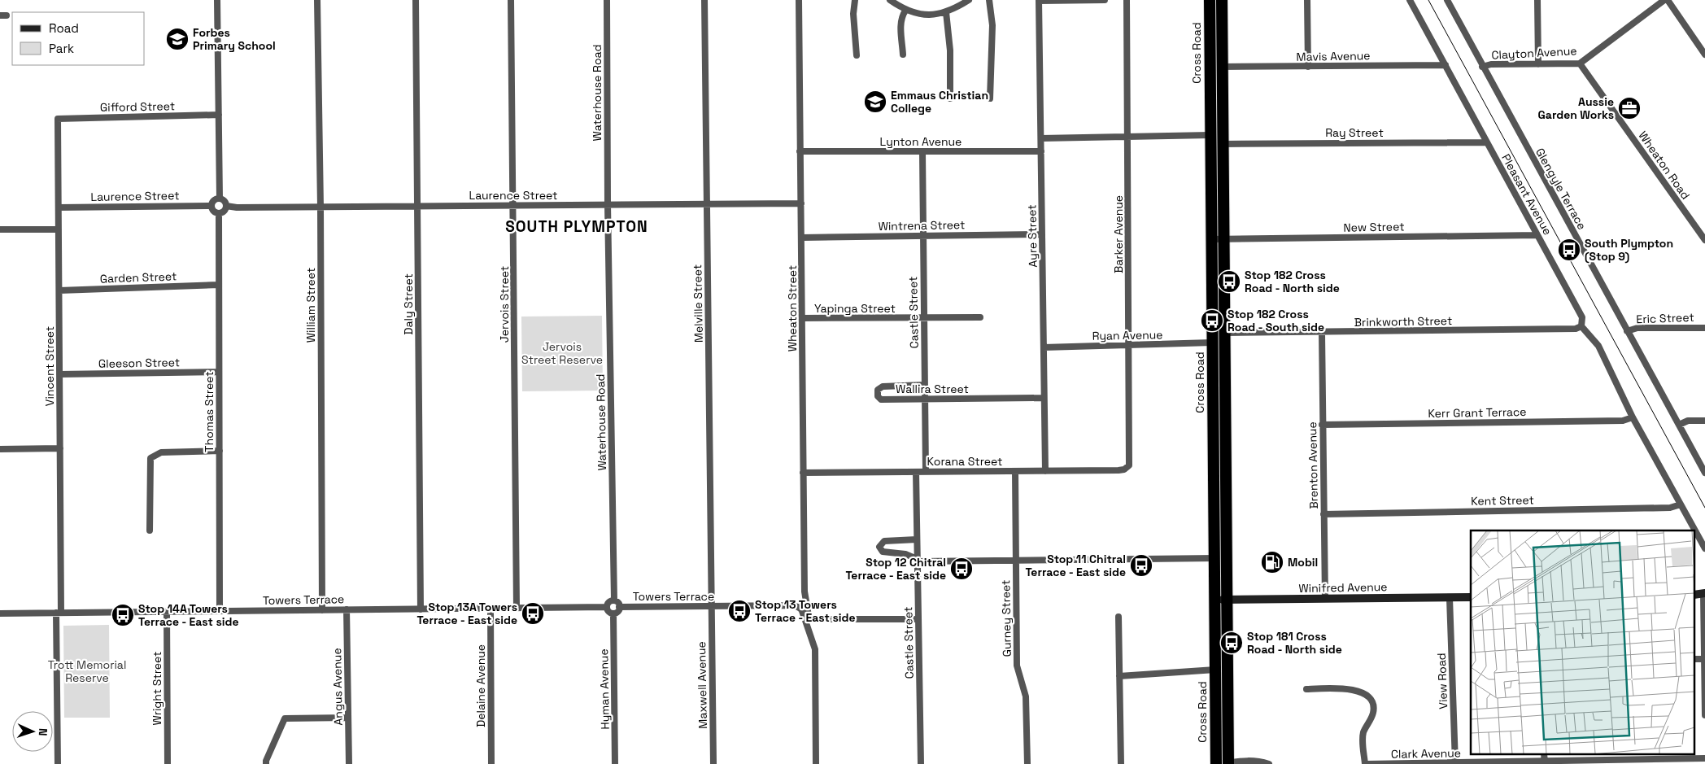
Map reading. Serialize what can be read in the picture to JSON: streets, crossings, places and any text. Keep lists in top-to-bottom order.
{
  "streets": {
    "highway": ["Cross Road"],
    "street": [
      "Clayton Avenue",
      "Mavis Avenue",
      "Waterhouse Road",
      "Gifford Street",
      "Ray Street",
      "Lynton Avenue",
      "Wheaton Road",
      "Glengyle Terrace",
      "Pleasant Avenue",
      "Laurence Street",
      "Wintrena Street",
      "New Street",
      "Barker Avenue",
      "Ayre Street",
      "Garden Street",
      "Melville Street",
      "Daly Street",
      "Jervois Street",
      "William Street",
      "Wheaton Street",
      "Yapinga Street",
      "Castle Street",
      "Eric Street",
      "Brinkworth Street",
      "Ryan Avenue",
      "Gleeson Street",
      "Vincent Street",
      "Wallira Street",
      "Thomas Street",
      "Kerr Grant Terrace",
      "Korana Street",
      "Brenton Avenue",
      "Kent Street",
      "Winifred Avenue",
      "Towers Terrace",
      "Gurney Street",
      "View Road",
      "Maxwell Avenue",
      "Delaine Avenue",
      "Angus Avenue",
      "Wright Street",
      "Hyman Avenue",
      "Clark Avenue"
    ]
  },
  "crossings": [
    ["Cross Road", "Mavis Avenue"],
    ["Cross Road", "New Street"],
    ["Cross Road", "Ryan Avenue"],
    ["Cross Road", "Winifred Avenue"],
    ["Clayton Avenue", "Wheaton Road"],
    ["Clayton Avenue", "Glengyle Terrace"],
    ["Mavis Avenue", "Pleasant Avenue"],
    ["Waterhouse Road", "Laurence Street"],
    ["Waterhouse Road", "Towers Terrace"],
    ["Waterhouse Road", "Hyman Avenue"],
    ["Gifford Street", "Vincent Street"],
    ["Ray Street", "Pleasant Avenue"],
    ["Lynton Avenue", "Ayre Street"],
    ["Lynton Avenue", "Wheaton Street"],
    ["Lynton Avenue", "Castle Street"],
    ["Glengyle Terrace", "Eric Street"],
    ["Pleasant Avenue", "New Street"],
    ["Pleasant Avenue", "Brinkworth Street"],
    ["Pleasant Avenue", "Kerr Grant Terrace"],
    ["Pleasant Avenue", "Kent Street"],
    ["Laurence Street", "Melville Street"],
    ["Laurence Street", "Daly Street"],
    ["Laurence Street", "Jervois Street"],
    ["Laurence Street", "William Street"],
    ["Laurence Street", "Wheaton Street"],
    ["Laurence Street", "Vincent Street"],
    ["Laurence Street", "Thomas Street"],
    ["Wintrena Street", "Ayre Street"],
    ["Wintrena Street", "Wheaton Street"],
    ["Wintrena Street", "Castle Street"],
    ["Barker Avenue", "Ryan Avenue"],
    ["Barker Avenue", "Korana Street"],
    ["Ayre Street", "Ryan Avenue"],
    ["Ayre Street", "Wallira Street"],
    ["Ayre Street", "Korana Street"],
    ["Garden Street", "Vincent Street"],
    ["Garden Street", "Thomas Street"],
    ["Melville Street", "Towers Terrace"],
    ["Melville Street", "Maxwell Avenue"],
    ["Daly Street", "Towers Terrace"],
    ["Jervois Street", "Towers Terrace"],
    ["William Street", "Towers Terrace"],
    ["Wheaton Street", "Yapinga Street"],
    ["Wheaton Street", "Korana Street"],
    ["Yapinga Street", "Castle Street"],
    ["Castle Street", "Wallira Street"],
    ["Castle Street", "Korana Street"],
    ["Brinkworth Street", "Brenton Avenue"],
    ["Gleeson Street", "Vincent Street"],
    ["Gleeson Street", "Thomas Street"],
    ["Vincent Street", "Towers Terrace"],
    ["Thomas Street", "Towers Terrace"],
    ["Kerr Grant Terrace", "Brenton Avenue"],
    ["Korana Street", "Gurney Street"],
    ["Brenton Avenue", "Kent Street"],
    ["Brenton Avenue", "Winifred Avenue"],
    ["Winifred Avenue", "View Road"],
    ["Towers Terrace", "Maxwell Avenue"],
    ["Towers Terrace", "Delaine Avenue"],
    ["Towers Terrace", "Angus Avenue"],
    ["Towers Terrace", "Wright Street"],
    ["Towers Terrace", "Hyman Avenue"],
    ["View Road", "Clark Avenue"]
  ],
  "districts": ["SOUTH PLYMPTON"],
  "parks": ["Jervois Street Reserve", "Trott Memorial Reserve"],
  "places": {
    "school or university": ["Forbes Primary School", "Emmaus Christian College"],
    "office": ["Aussie Garden Works"],
    "bus stop": [
      "South Plympton (Stop 9)",
      "Stop 182 Cross Road - North side",
      "Stop 182 Cross Road - South side",
      "Stop 11 Chitral Terrace - East side",
      "Stop 12 Chitral Terrace - East side",
      "Stop 13 Towers Terrace - East side",
      "Stop 13A Towers Terrace - East side",
      "Stop 14A Towers Terrace - East side",
      "Stop 181 Cross Road - North side"
    ],
    "fuel station": ["Mobil"]
  },
  "legend": ["Road", "Park"],
  "north": "right"
}
